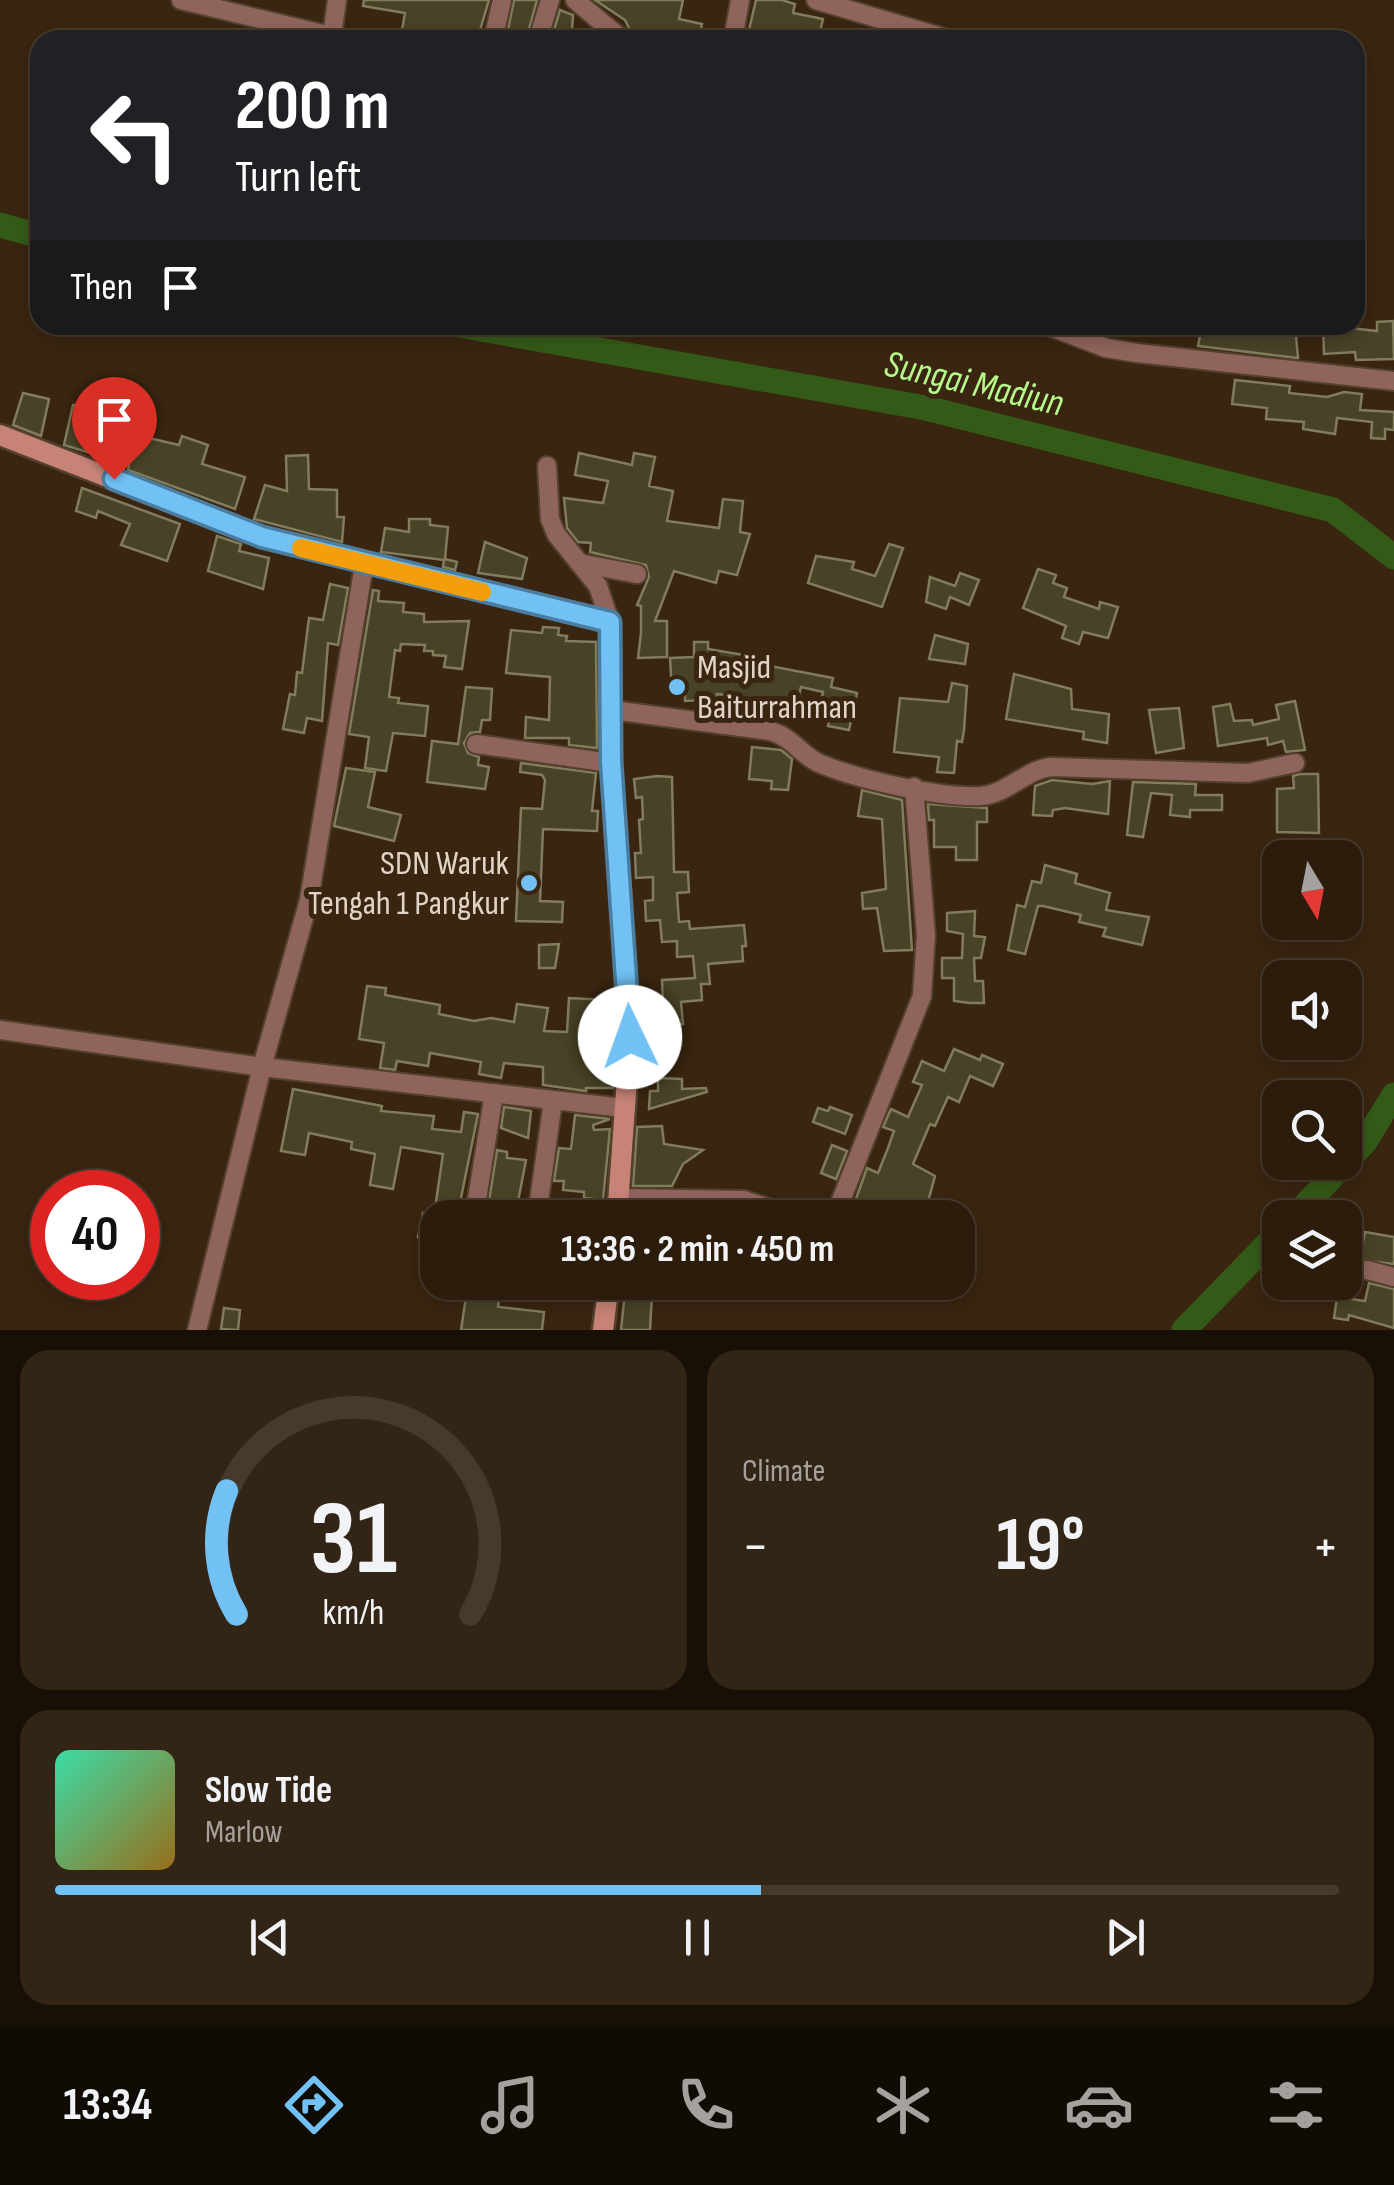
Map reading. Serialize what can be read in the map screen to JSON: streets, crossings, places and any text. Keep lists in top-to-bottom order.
{
  "water": ["Sungai Madiun"],
  "places": ["Masjid Baiturrahman", "SDN Waruk Tengah 1 Pangkur"],
  "north": "bottom",
  "page": {
    "turn": ["200 m", "Turn left"],
    "then": "Then",
    "limit": "40",
    "trip": "13:36 · 2 min · 450 m",
    "tile": "Climate",
    "heat": ["−", "19°", "+"],
    "song": ["Slow Tide", "Marlow"],
    "tabs": "13:34",
    "gauge": ["31", "km/h"]
  }
}
